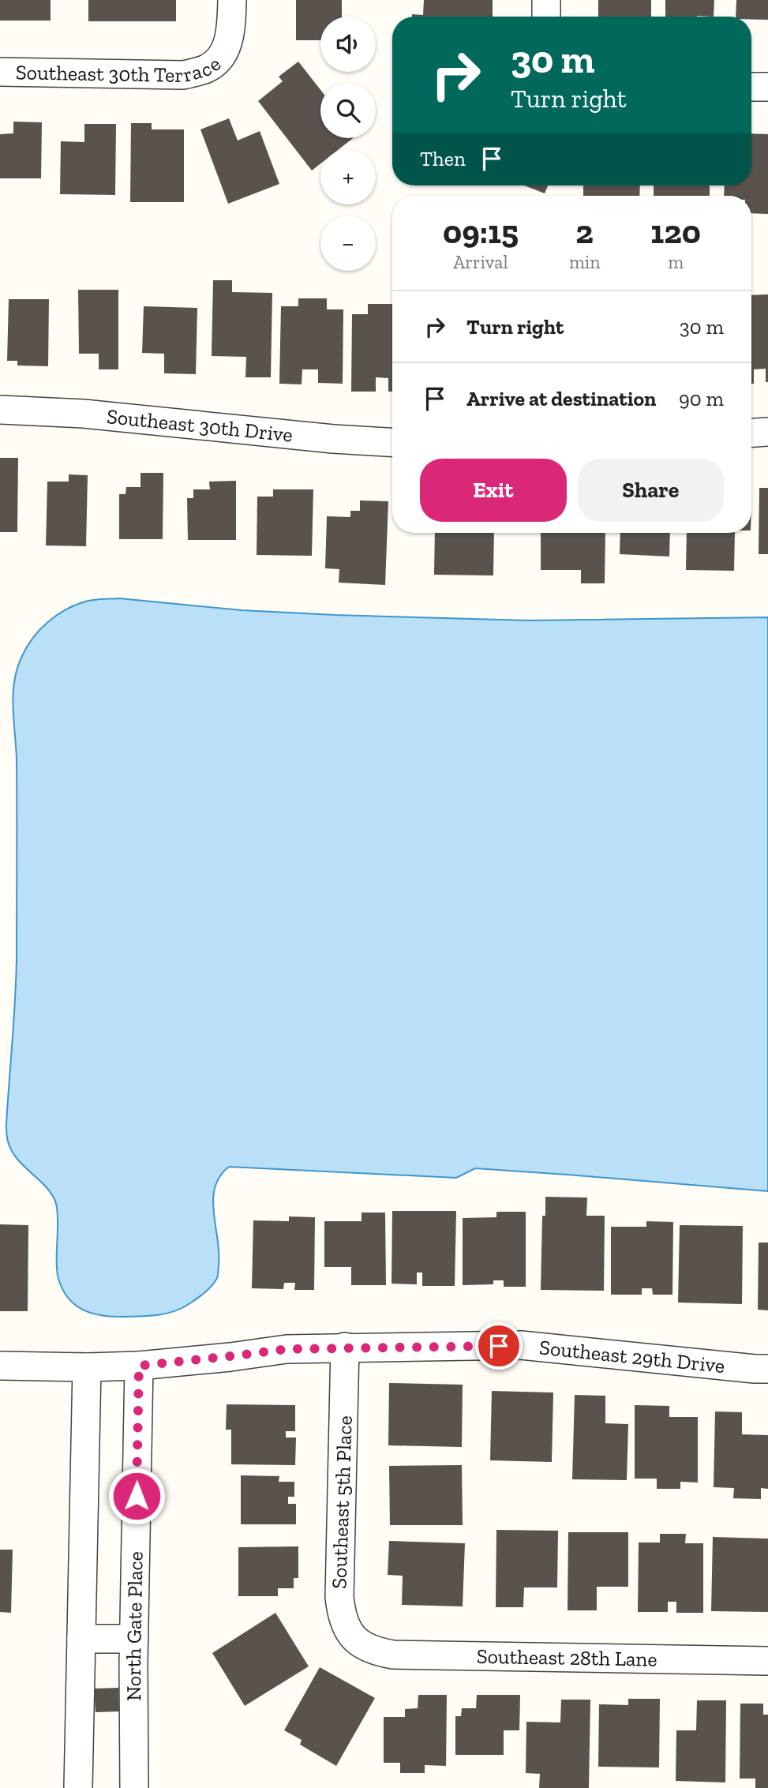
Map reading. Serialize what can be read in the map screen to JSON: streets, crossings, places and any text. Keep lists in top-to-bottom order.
{
  "streets": {
    "street": [
      "Southeast 30th Terrace",
      "Southeast 30th Drive",
      "Southeast 29th Drive",
      "Southeast 5th Place",
      "North Gate Place",
      "Southeast 28th Lane"
    ]
  },
  "crossings": [
    ["Southeast 29th Drive", "Southeast 5th Place"],
    ["Southeast 29th Drive", "North Gate Place"],
    ["Southeast 5th Place", "Southeast 28th Lane"]
  ],
  "page": {
    "map_buttons": ["+", "−"],
    "turn": ["30 m", "Turn right"],
    "then": "Then",
    "eta": [
      "09:15",
      "Arrival",
      "2",
      "min",
      "120",
      "m"
    ],
    "list": [
      {
        "name": "Turn right",
        "value": "30 m"
      },
      {
        "name": "Arrive at destination",
        "value": "90 m"
      }
    ],
    "buttons": ["Exit", "Share"]
  }
}
